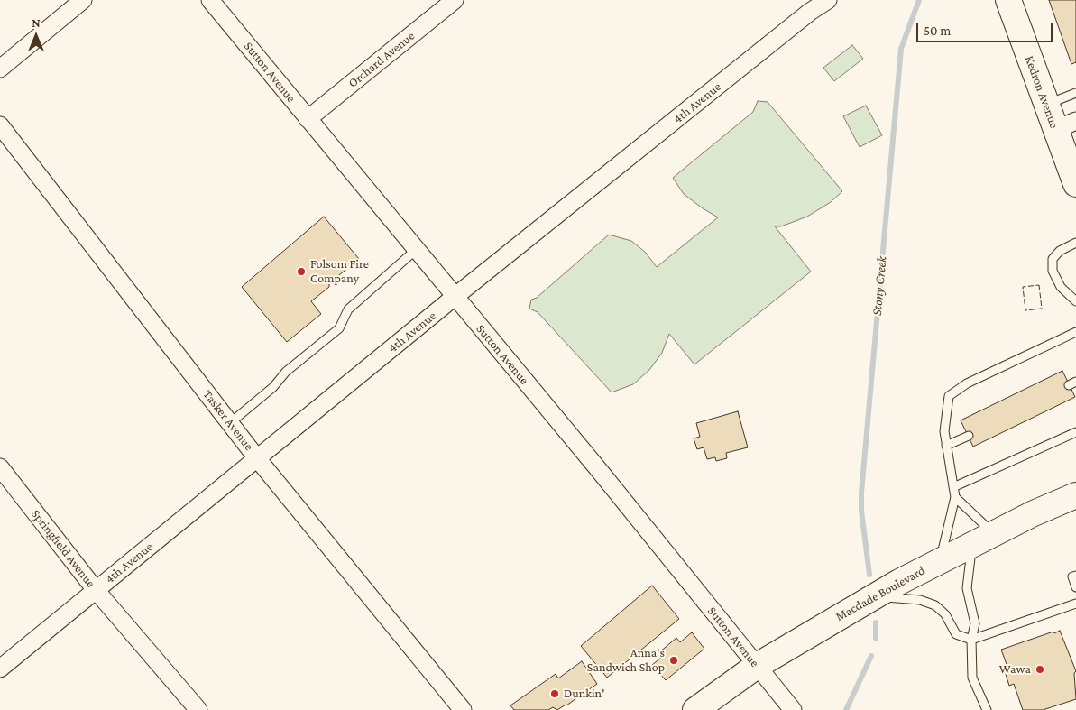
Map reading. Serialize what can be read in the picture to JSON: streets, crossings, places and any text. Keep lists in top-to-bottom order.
{
  "streets": {
    "main road": ["Kedron Avenue", "Macdade Boulevard"],
    "street": [
      "Orchard Avenue",
      "Sutton Avenue",
      "4th Avenue",
      "Tasker Avenue",
      "Springfield Avenue"
    ]
  },
  "crossings": [
    ["Orchard Avenue", "Sutton Avenue"],
    ["Sutton Avenue", "4th Avenue"],
    ["Sutton Avenue", "Macdade Boulevard"],
    ["4th Avenue", "Tasker Avenue"],
    ["4th Avenue", "Springfield Avenue"]
  ],
  "water": ["Stony Creek"],
  "places": [
    "Folsom Fire Company",
    "Anna's Sandwich Shop",
    "Wawa",
    "Dunkin'"
  ],
  "scale_bar": "50 m",
  "north": "top"
}
